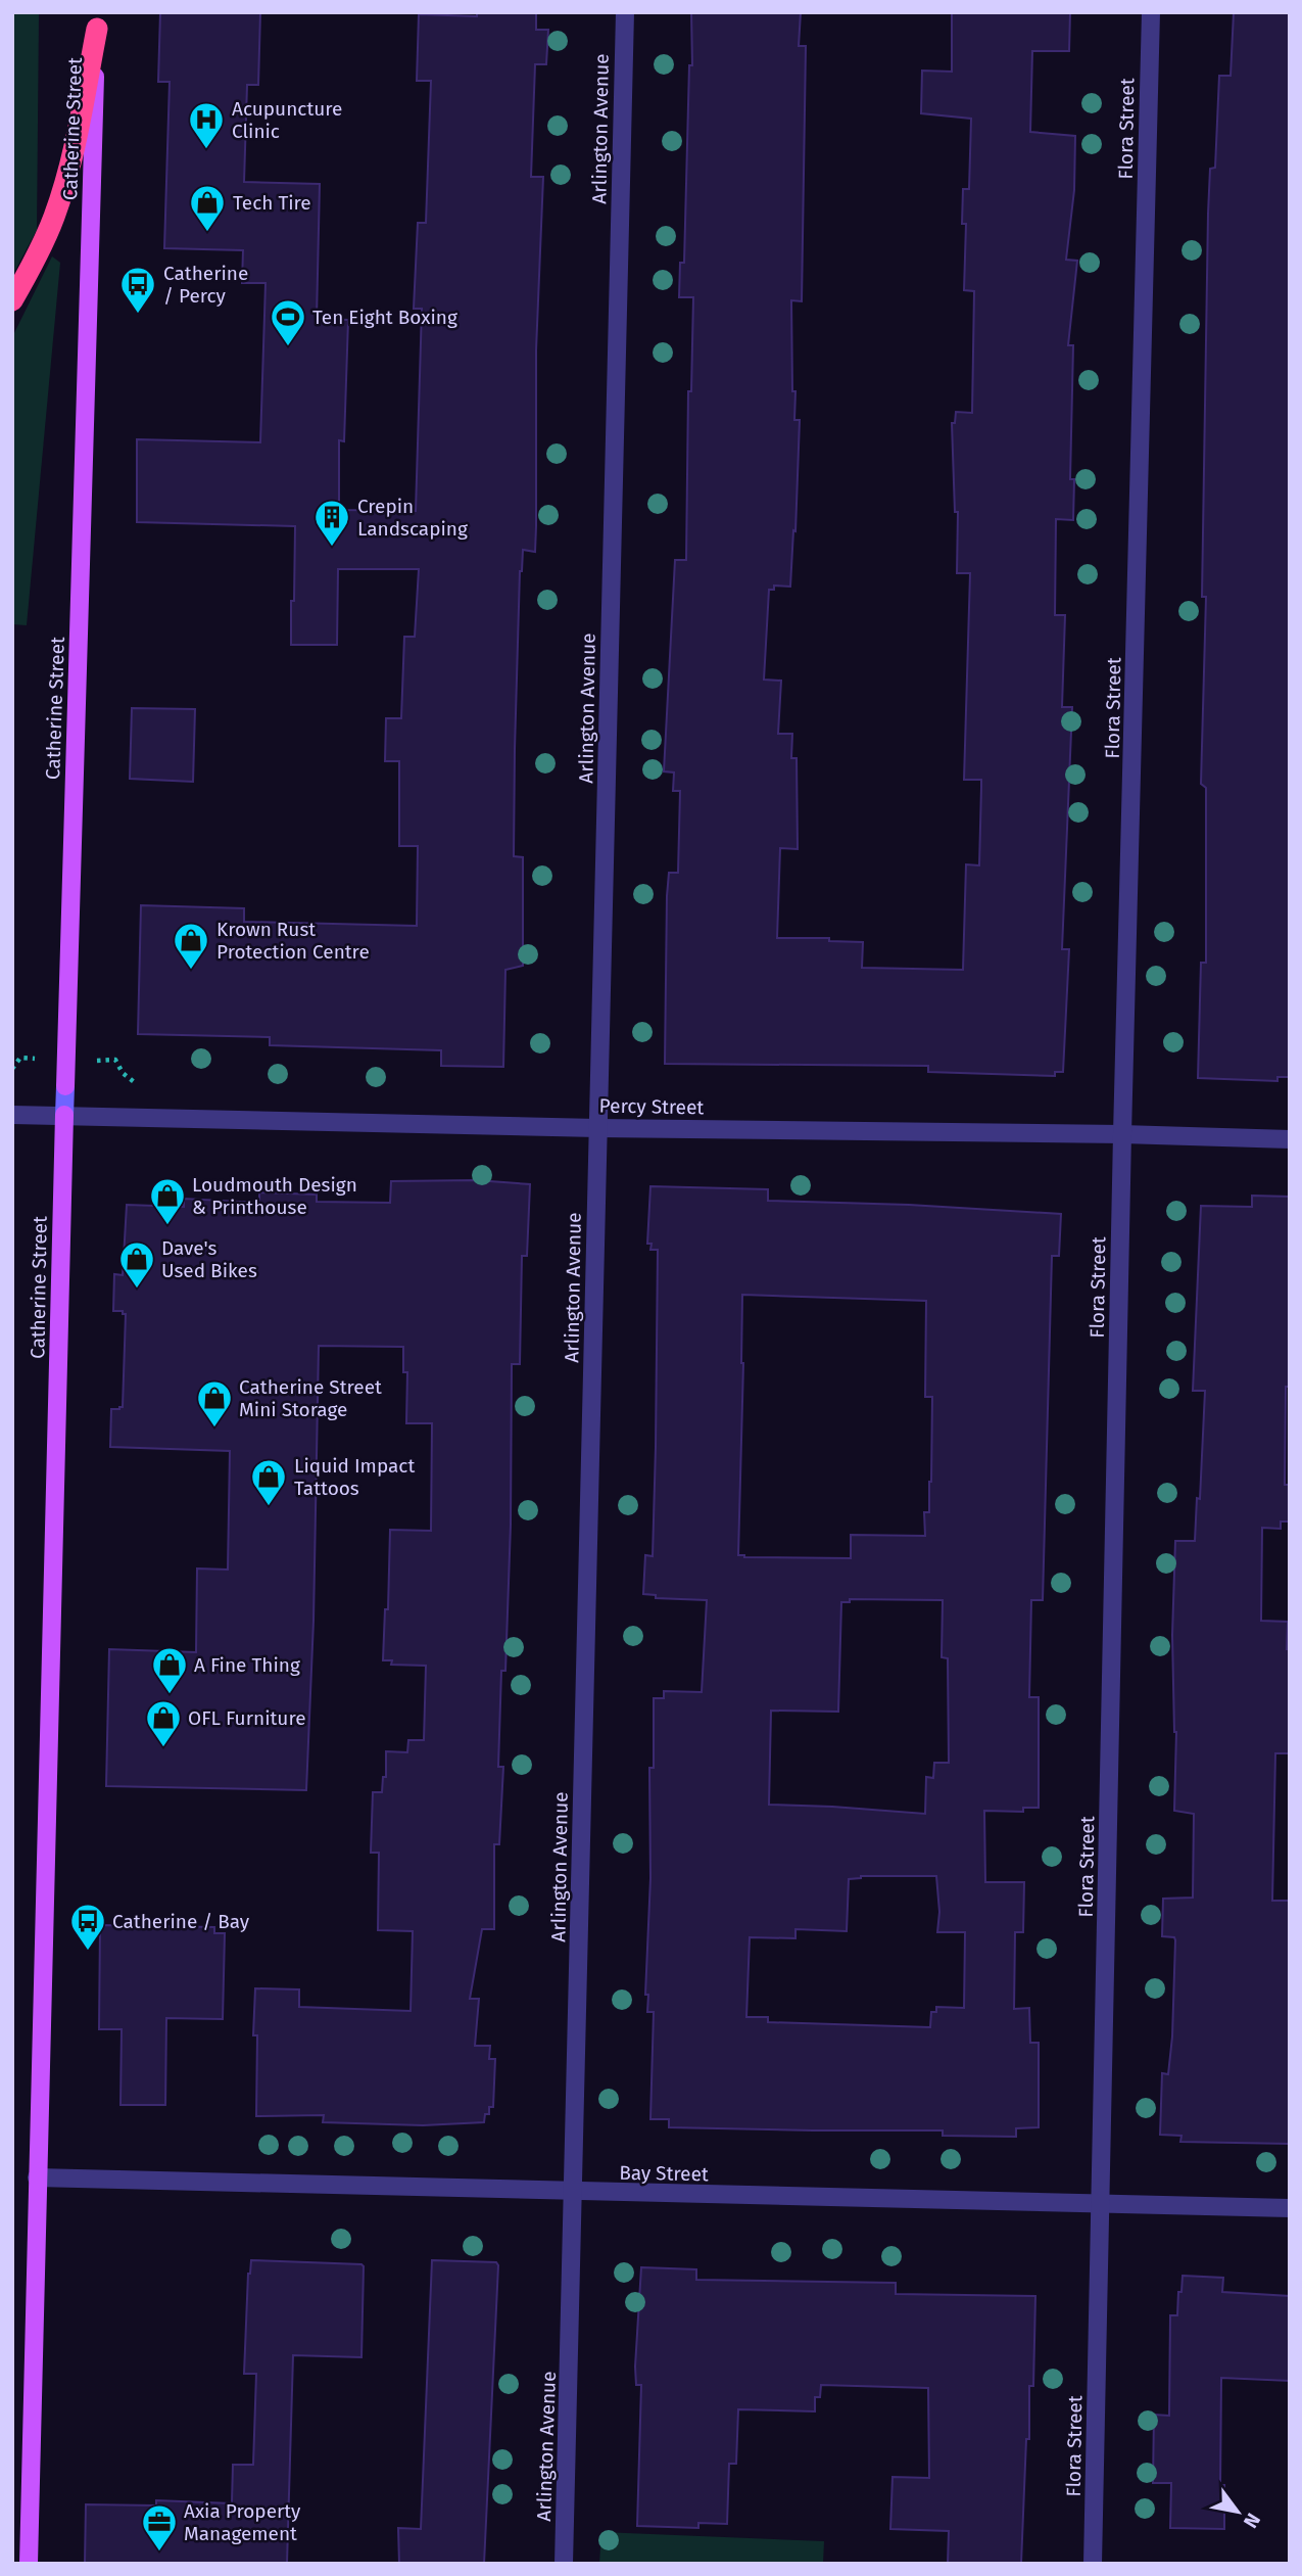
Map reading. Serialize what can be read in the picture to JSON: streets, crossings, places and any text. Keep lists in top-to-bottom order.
{
  "streets": {
    "main road": ["Catherine Street"],
    "street": [
      "Arlington Avenue",
      "Flora Street",
      "Percy Street",
      "Bay Street"
    ]
  },
  "crossings": [
    ["Catherine Street", "Percy Street"],
    ["Catherine Street", "Bay Street"],
    ["Arlington Avenue", "Percy Street"],
    ["Arlington Avenue", "Bay Street"],
    ["Flora Street", "Percy Street"],
    ["Flora Street", "Bay Street"]
  ],
  "places": {
    "hospital": ["Acupuncture Clinic"],
    "shop": [
      "Tech Tire",
      "Krown Rust Protection Centre",
      "Loudmouth Design & Printhouse",
      "Dave's Used Bikes",
      "Catherine Street Mini Storage",
      "Liquid Impact Tattoos",
      "A Fine Thing",
      "OFL Furniture"
    ],
    "bus stop": ["Catherine / Percy", "Catherine / Bay"],
    "sports": ["Ten Eight Boxing"],
    "building": ["Crepin Landscaping"],
    "office": ["Axia Property Management"]
  },
  "north": "bottom right"
}
